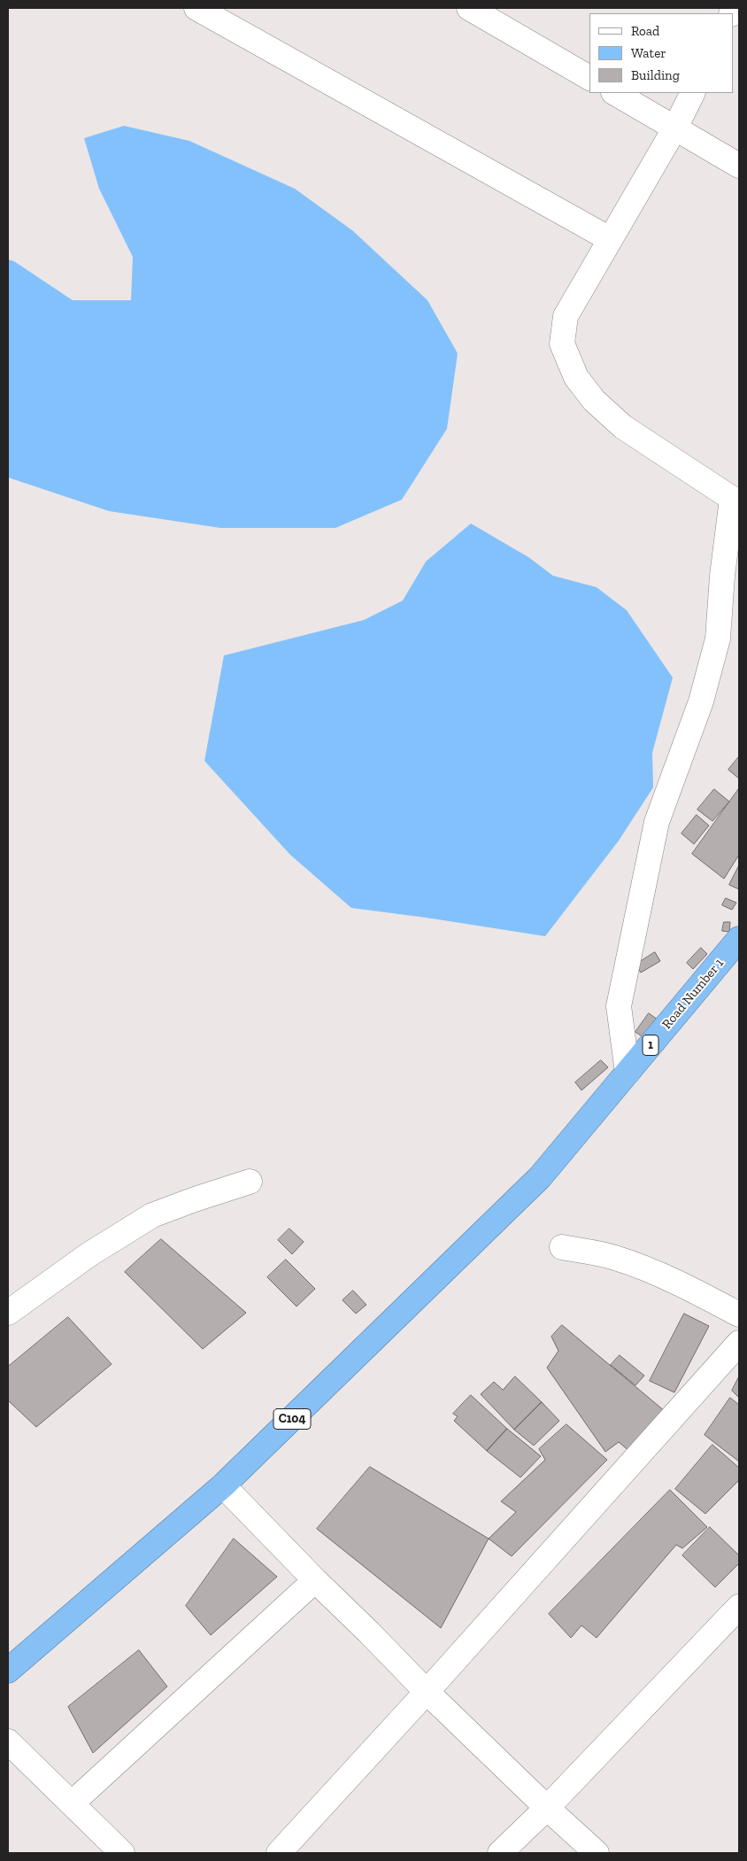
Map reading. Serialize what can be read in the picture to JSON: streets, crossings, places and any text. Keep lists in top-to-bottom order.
{
  "streets": {
    "highway": ["Road Number 1", "1", "C104"]
  },
  "crossings": [
    ["Road Number 1", "C104"]
  ],
  "legend": ["Road", "Water", "Building"]
}
